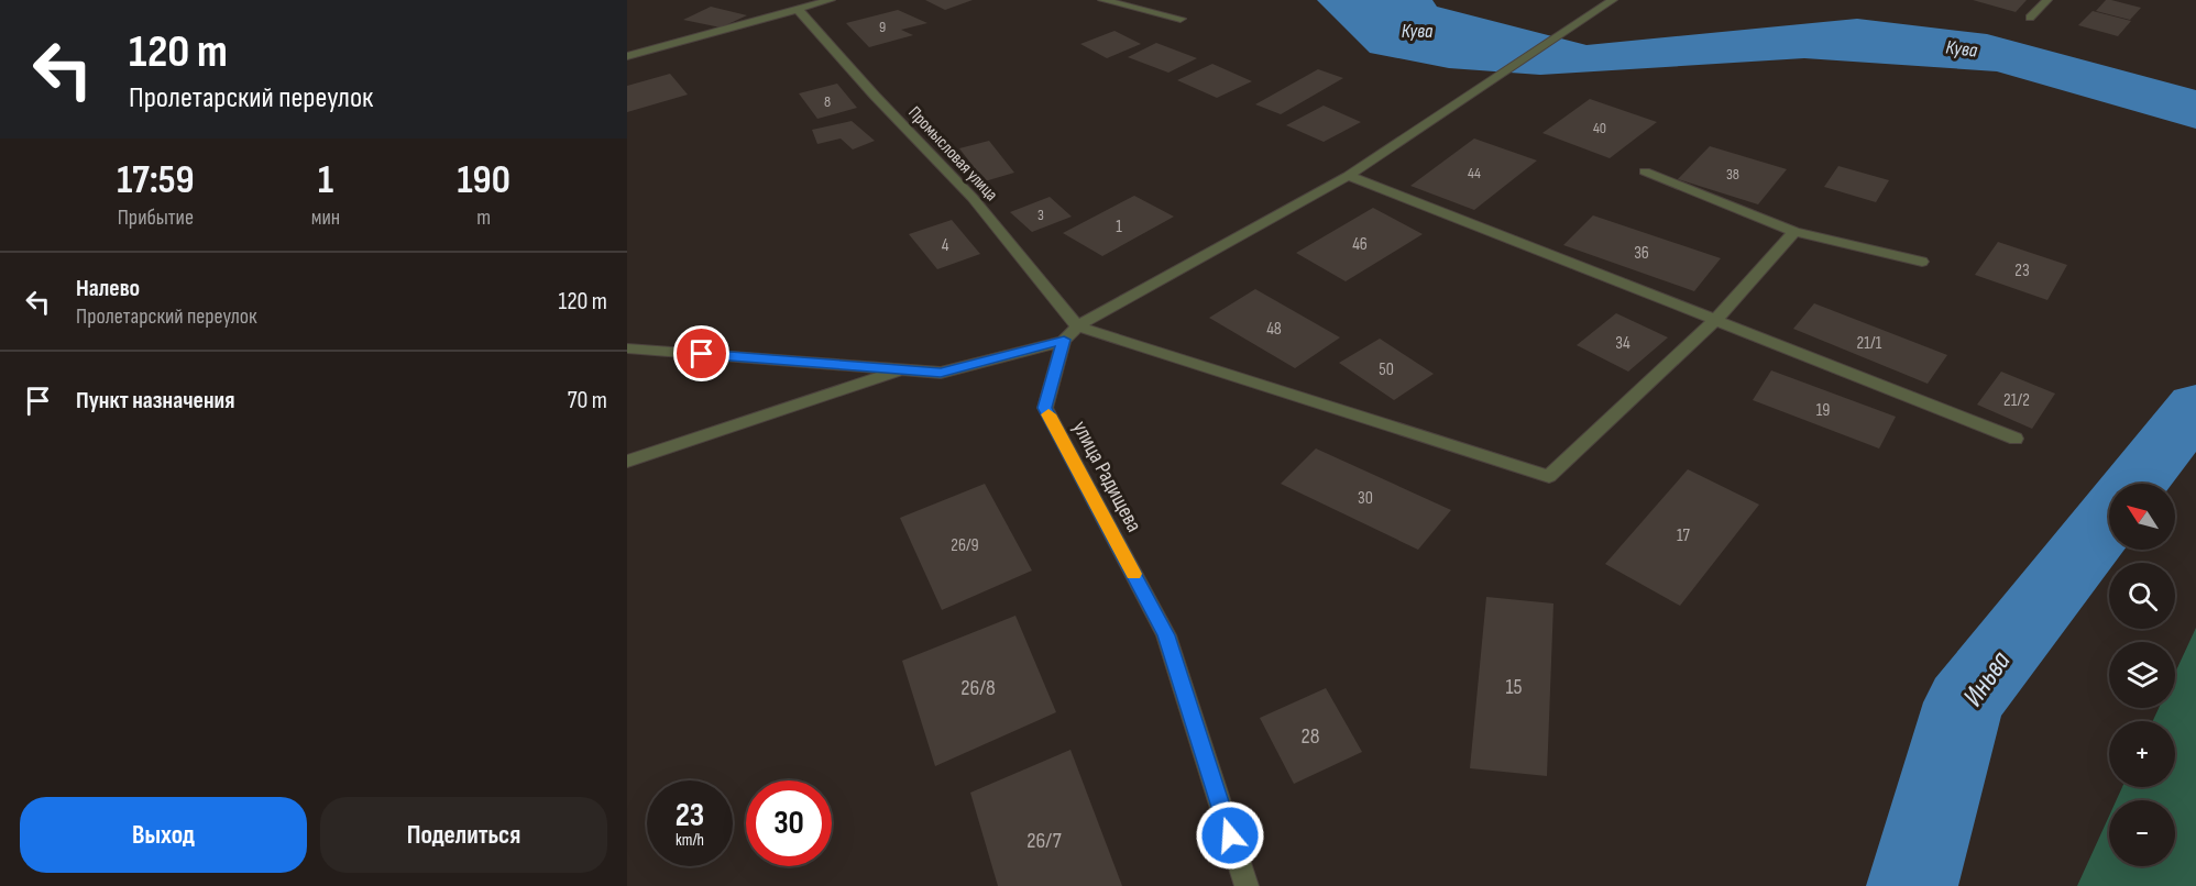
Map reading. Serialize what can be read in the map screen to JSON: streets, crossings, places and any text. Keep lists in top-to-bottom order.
{
  "streets": {
    "street": ["Промысловая улица", "улица Радищева"]
  },
  "crossings": [
    ["Промысловая улица", "улица Радищева"]
  ],
  "water": ["Кува", "Иньва"],
  "house_numbers": [
    "9",
    "8",
    "40",
    "44",
    "38",
    "3",
    "1",
    "46",
    "4",
    "36",
    "23",
    "48",
    "34",
    "21/1",
    "50",
    "21/2",
    "19",
    "30",
    "17",
    "26/9",
    "15",
    "26/8",
    "28",
    "26/7"
  ],
  "north": "top left",
  "page": {
    "turn": ["120 m", "Пролетарский переулок"],
    "eta": [
      "17:59",
      "Прибытие",
      "1",
      "мин",
      "190",
      "m"
    ],
    "list": [
      {
        "name": "Налево",
        "note": "Пролетарский переулок",
        "value": "120 m"
      },
      {
        "name": "Пункт назначения",
        "value": "70 m"
      }
    ],
    "map_buttons": ["+", "−"],
    "speed": "23 km/h",
    "limit": "30",
    "buttons": ["Выход", "Поделиться"]
  }
}
